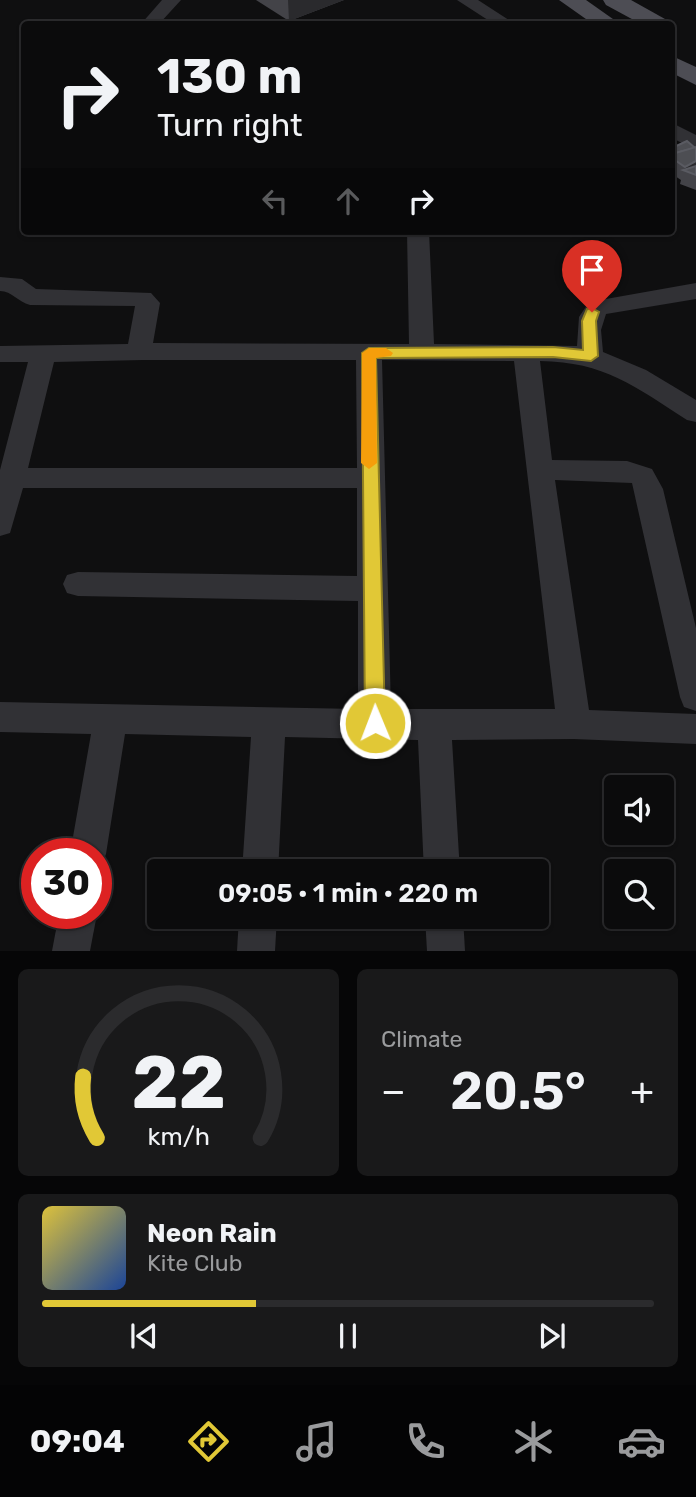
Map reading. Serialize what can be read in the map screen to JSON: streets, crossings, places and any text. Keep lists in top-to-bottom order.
{
  "page": {
    "turn": ["130 m", "Turn right"],
    "limit": "30",
    "trip": "09:05 · 1 min · 220 m",
    "tile": "Climate",
    "heat": ["−", "20.5°", "+"],
    "song": ["Neon Rain", "Kite Club"],
    "tabs": "09:04",
    "gauge": ["22", "km/h"]
  }
}
